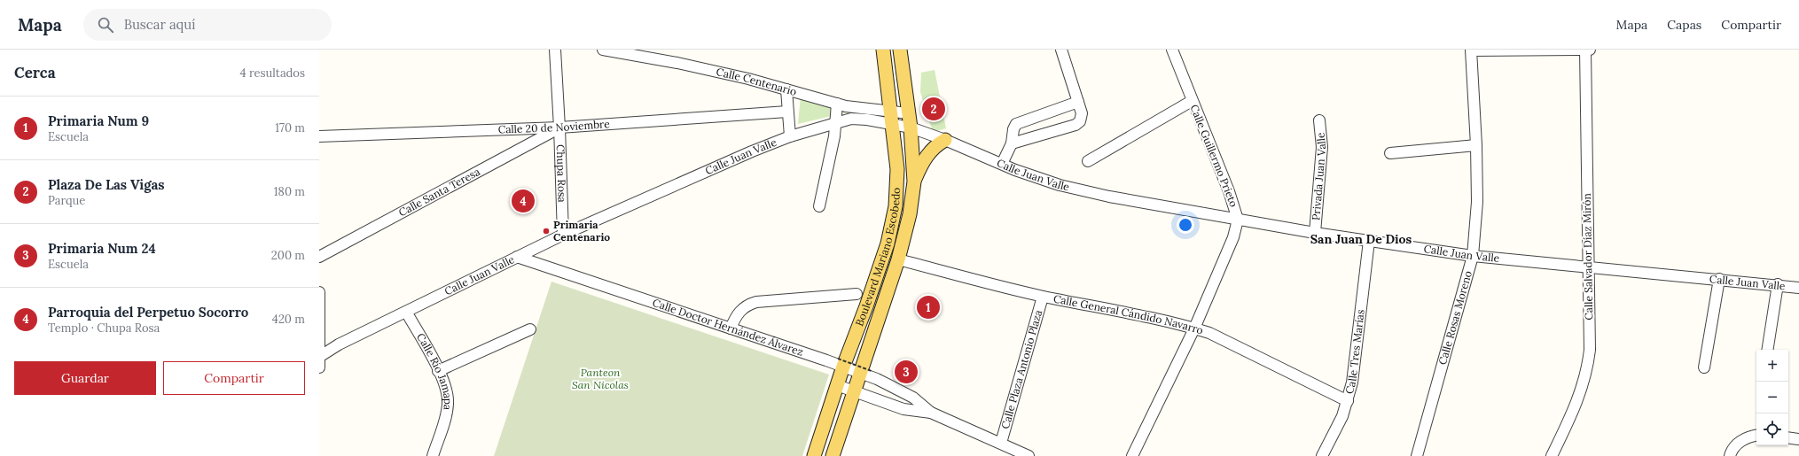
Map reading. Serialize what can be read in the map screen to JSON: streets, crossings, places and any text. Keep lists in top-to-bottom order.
{
  "streets": {
    "main road": ["Boulevard Mariano Escobedo"],
    "street": [
      "Calle Centenario",
      "Calle 20 de Noviembre",
      "Calle Guillermo Prieto",
      "Calle Juan Valle",
      "Chupa Rosa",
      "Privada Juan Valle",
      "Calle Santa Teresa",
      "Calle Salvador Díaz Mirón",
      "Calle General Cándido Navarro",
      "Calle Rosas Moreno",
      "Calle Doctor Hernández Álvarez",
      "Calle Tres Marías",
      "Calle Plaza Antonio Plaza",
      "Calle Río Jamapa"
    ]
  },
  "crossings": [
    ["Calle Centenario", "Calle Juan Valle"],
    ["Calle Centenario", "Boulevard Mariano Escobedo"],
    ["Calle 20 de Noviembre", "Chupa Rosa"],
    ["Calle 20 de Noviembre", "Calle Santa Teresa"],
    ["Calle Guillermo Prieto", "Calle Juan Valle"],
    ["Calle Guillermo Prieto", "Calle General Cándido Navarro"],
    ["Calle Juan Valle", "Chupa Rosa"],
    ["Calle Juan Valle", "Privada Juan Valle"],
    ["Calle Juan Valle", "Boulevard Mariano Escobedo"],
    ["Calle Juan Valle", "Calle Salvador Díaz Mirón"],
    ["Calle Juan Valle", "Calle Rosas Moreno"],
    ["Calle Juan Valle", "Calle Doctor Hernández Álvarez"],
    ["Calle Juan Valle", "Calle Tres Marías"],
    ["Calle Juan Valle", "Calle Río Jamapa"],
    ["Chupa Rosa", "Calle Santa Teresa"],
    ["Boulevard Mariano Escobedo", "Calle General Cándido Navarro"],
    ["Boulevard Mariano Escobedo", "Calle Doctor Hernández Álvarez"],
    ["Calle General Cándido Navarro", "Calle Tres Marías"],
    ["Calle General Cándido Navarro", "Calle Plaza Antonio Plaza"],
    ["Calle Doctor Hernández Álvarez", "Calle Plaza Antonio Plaza"]
  ],
  "districts": ["San Juan De Dios"],
  "parks": ["Panteon San Nicolas"],
  "places": ["Primaria Centenario"],
  "page": {
    "header": "Mapa",
    "search": "Buscar aquí",
    "nav": ["Mapa", "Capas", "Compartir"],
    "heading": ["Cerca", "4 resultados"],
    "list": [
      {
        "mark": "1",
        "name": "Primaria Num 9",
        "note": "Escuela",
        "value": "170 m"
      },
      {
        "mark": "2",
        "name": "Plaza De Las Vigas",
        "note": "Parque",
        "value": "180 m"
      },
      {
        "mark": "3",
        "name": "Primaria Num 24",
        "note": "Escuela",
        "value": "200 m"
      },
      {
        "mark": "4",
        "name": "Parroquia del Perpetuo Socorro",
        "note": "Templo · Chupa Rosa",
        "value": "420 m"
      }
    ],
    "pins": [
      "2",
      "4",
      "1",
      "3"
    ],
    "map_buttons": ["+", "−"],
    "buttons": ["Guardar", "Compartir"]
  }
}
